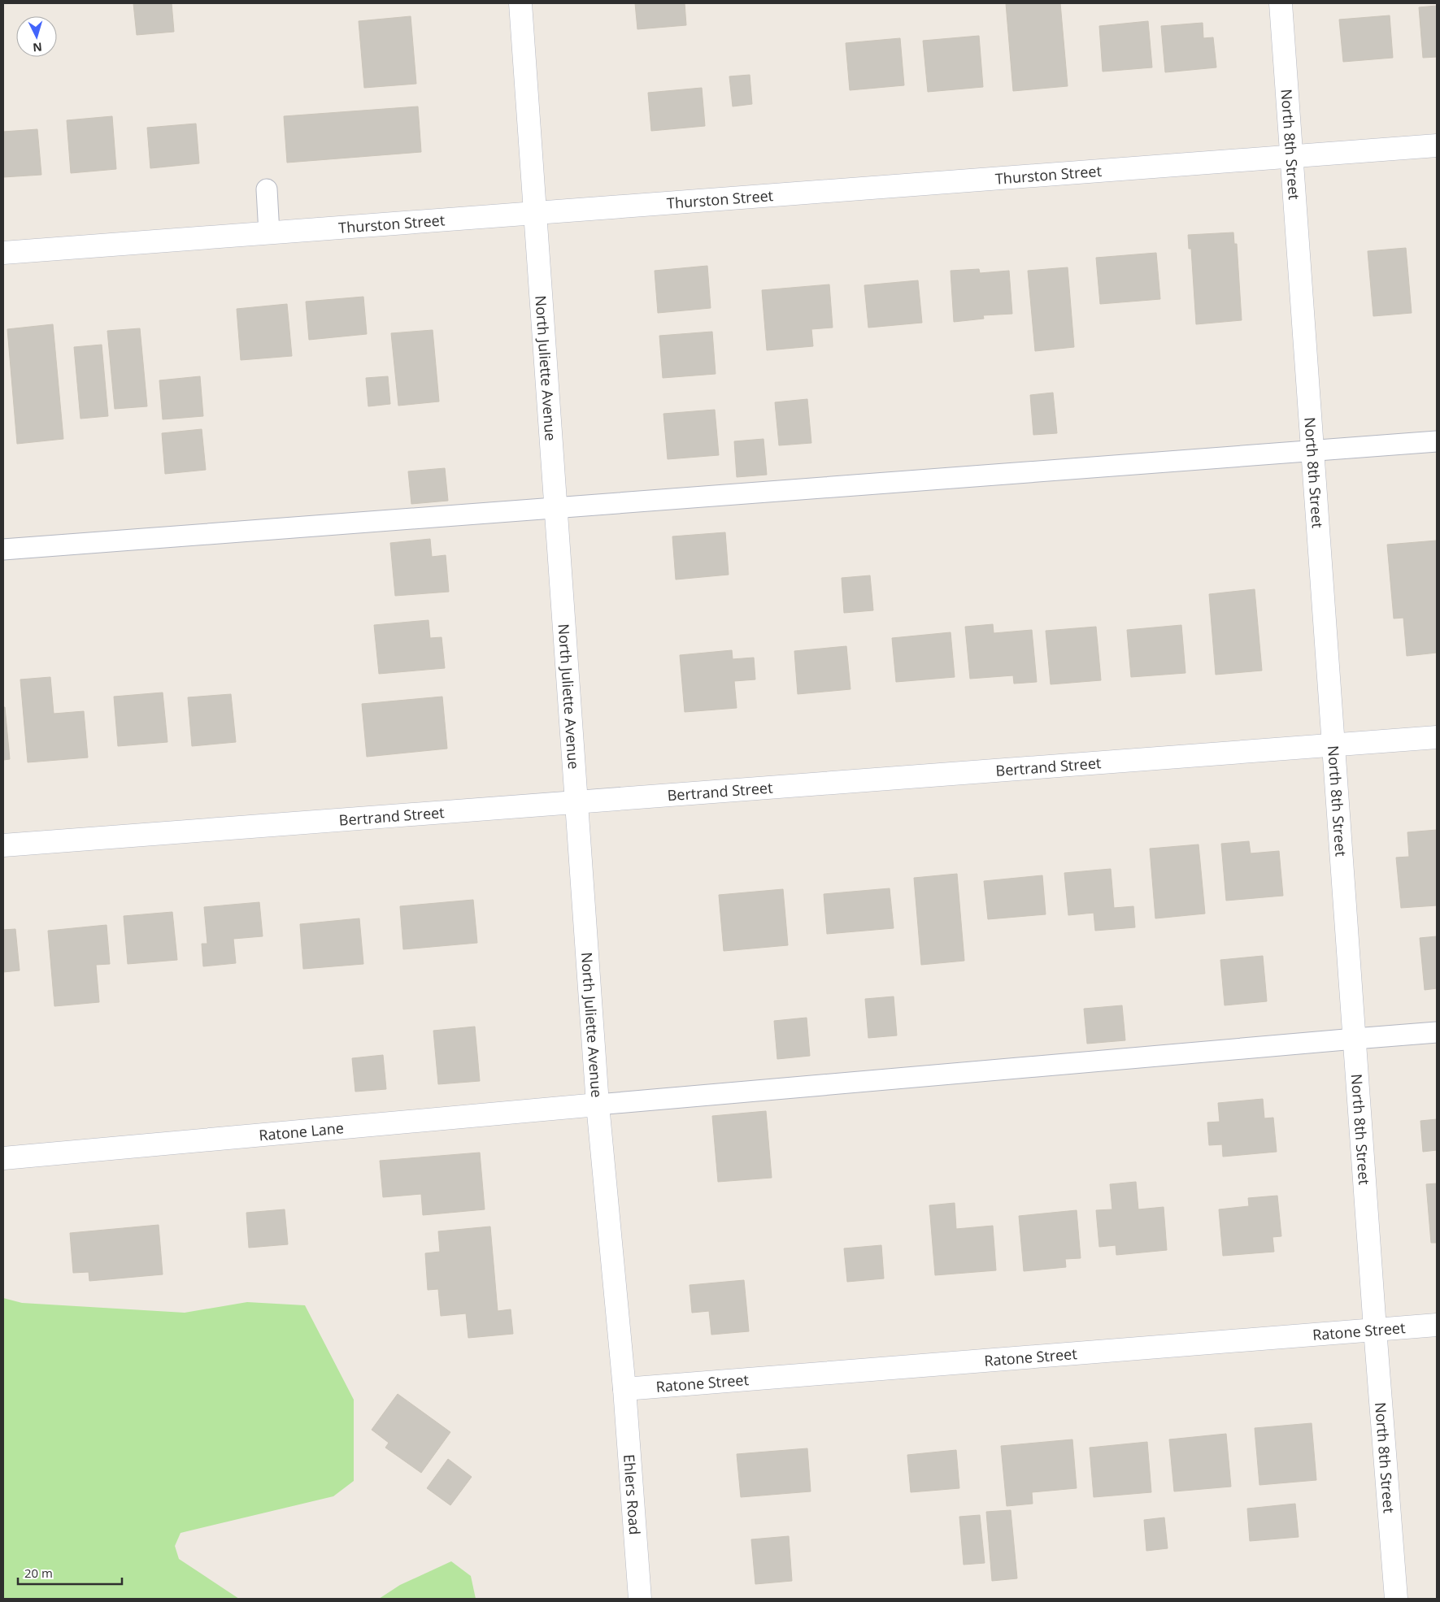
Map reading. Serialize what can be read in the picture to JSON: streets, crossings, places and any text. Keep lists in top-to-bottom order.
{
  "streets": {
    "street": [
      "North 8th Street",
      "Thurston Street",
      "North Juliette Avenue",
      "Bertrand Street",
      "Ratone Lane",
      "Ratone Street",
      "Ehlers Road"
    ]
  },
  "crossings": [
    ["North 8th Street", "Thurston Street"],
    ["North 8th Street", "Bertrand Street"],
    ["North 8th Street", "Ratone Street"],
    ["Thurston Street", "North Juliette Avenue"],
    ["North Juliette Avenue", "Bertrand Street"],
    ["North Juliette Avenue", "Ratone Lane"],
    ["North Juliette Avenue", "Ratone Street"],
    ["North Juliette Avenue", "Ehlers Road"],
    ["Ratone Street", "Ehlers Road"]
  ],
  "scale_bar": "20 m",
  "north": "bottom"
}
